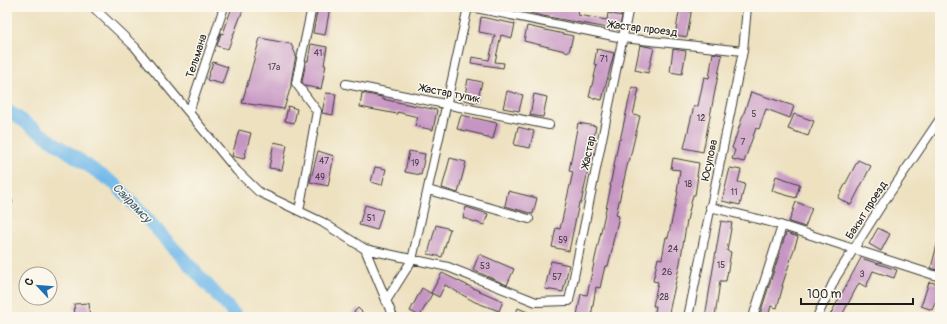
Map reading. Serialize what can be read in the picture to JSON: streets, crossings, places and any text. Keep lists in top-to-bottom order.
{
  "streets": {
    "street": [
      "Жастар проезд",
      "Тельмана",
      "Жастар тупик",
      "Жастар",
      "Юсупова",
      "Бакыт проезд"
    ]
  },
  "crossings": [
    ["Жастар проезд", "Жастар"],
    ["Жастар проезд", "Юсупова"]
  ],
  "water": ["Сайрамсу"],
  "house_numbers": [
    "41",
    "71",
    "17a",
    "5",
    "12",
    "7",
    "47",
    "19",
    "49",
    "18",
    "11",
    "51",
    "59",
    "24",
    "15",
    "53",
    "26",
    "3",
    "57",
    "28"
  ],
  "scale_bar": "100 m",
  "north": "top left"
}
